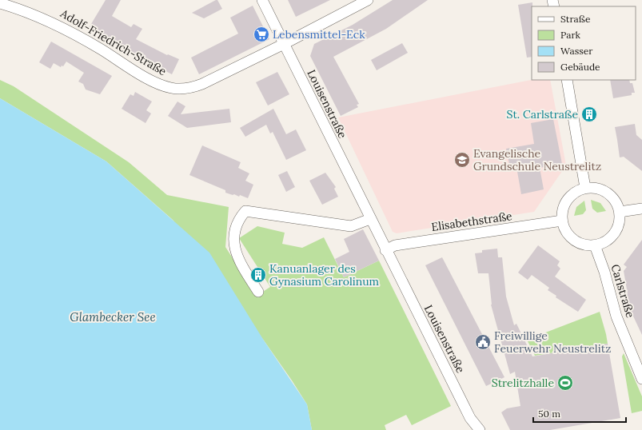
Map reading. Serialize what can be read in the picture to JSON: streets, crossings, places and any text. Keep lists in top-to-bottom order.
{
  "streets": {
    "street": [
      "Adolf-Friedrich-Straße",
      "Louisenstraße",
      "Elisabethstraße",
      "Carlstraße"
    ]
  },
  "crossings": [
    ["Adolf-Friedrich-Straße", "Louisenstraße"],
    ["Louisenstraße", "Elisabethstraße"],
    ["Elisabethstraße", "Carlstraße"]
  ],
  "water": ["Glambecker See"],
  "places": {
    "supermarket": ["Lebensmittel-Eck"],
    "building": ["St. Carlstraße", "Kanuanlager des Gynasium Carolinum"],
    "school or university": ["Evangelische Grundschule Neustrelitz"],
    "public building": ["Freiwillige Feuerwehr Neustrelitz"],
    "sports": ["Strelitzhalle"]
  },
  "legend": [
    "Straße",
    "Park",
    "Wasser",
    "Gebäude"
  ],
  "scale_bar": "50 m"
}
